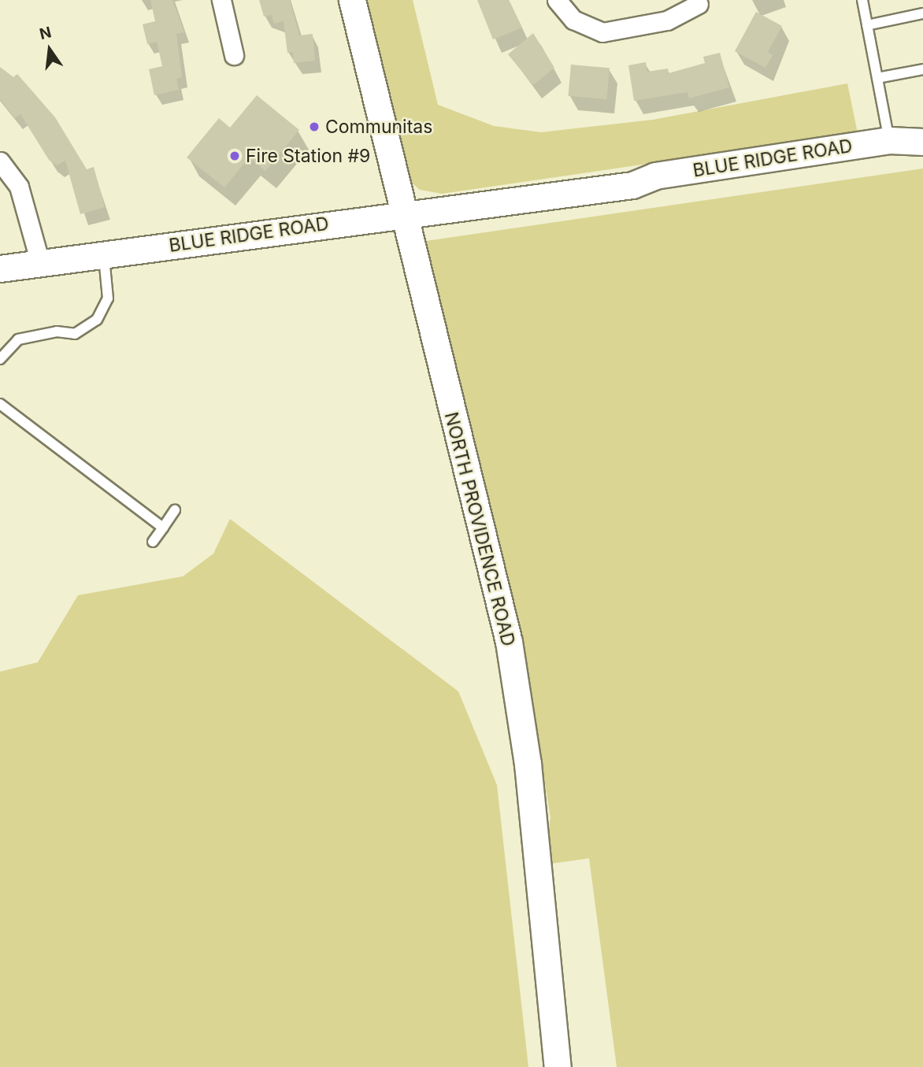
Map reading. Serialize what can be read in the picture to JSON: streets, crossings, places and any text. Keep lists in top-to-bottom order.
{
  "streets": {
    "street": ["BLUE RIDGE ROAD", "NORTH PROVIDENCE ROAD"]
  },
  "crossings": [
    ["BLUE RIDGE ROAD", "NORTH PROVIDENCE ROAD"]
  ],
  "places": ["Communitas", "Fire Station #9"],
  "north": "top"
}
